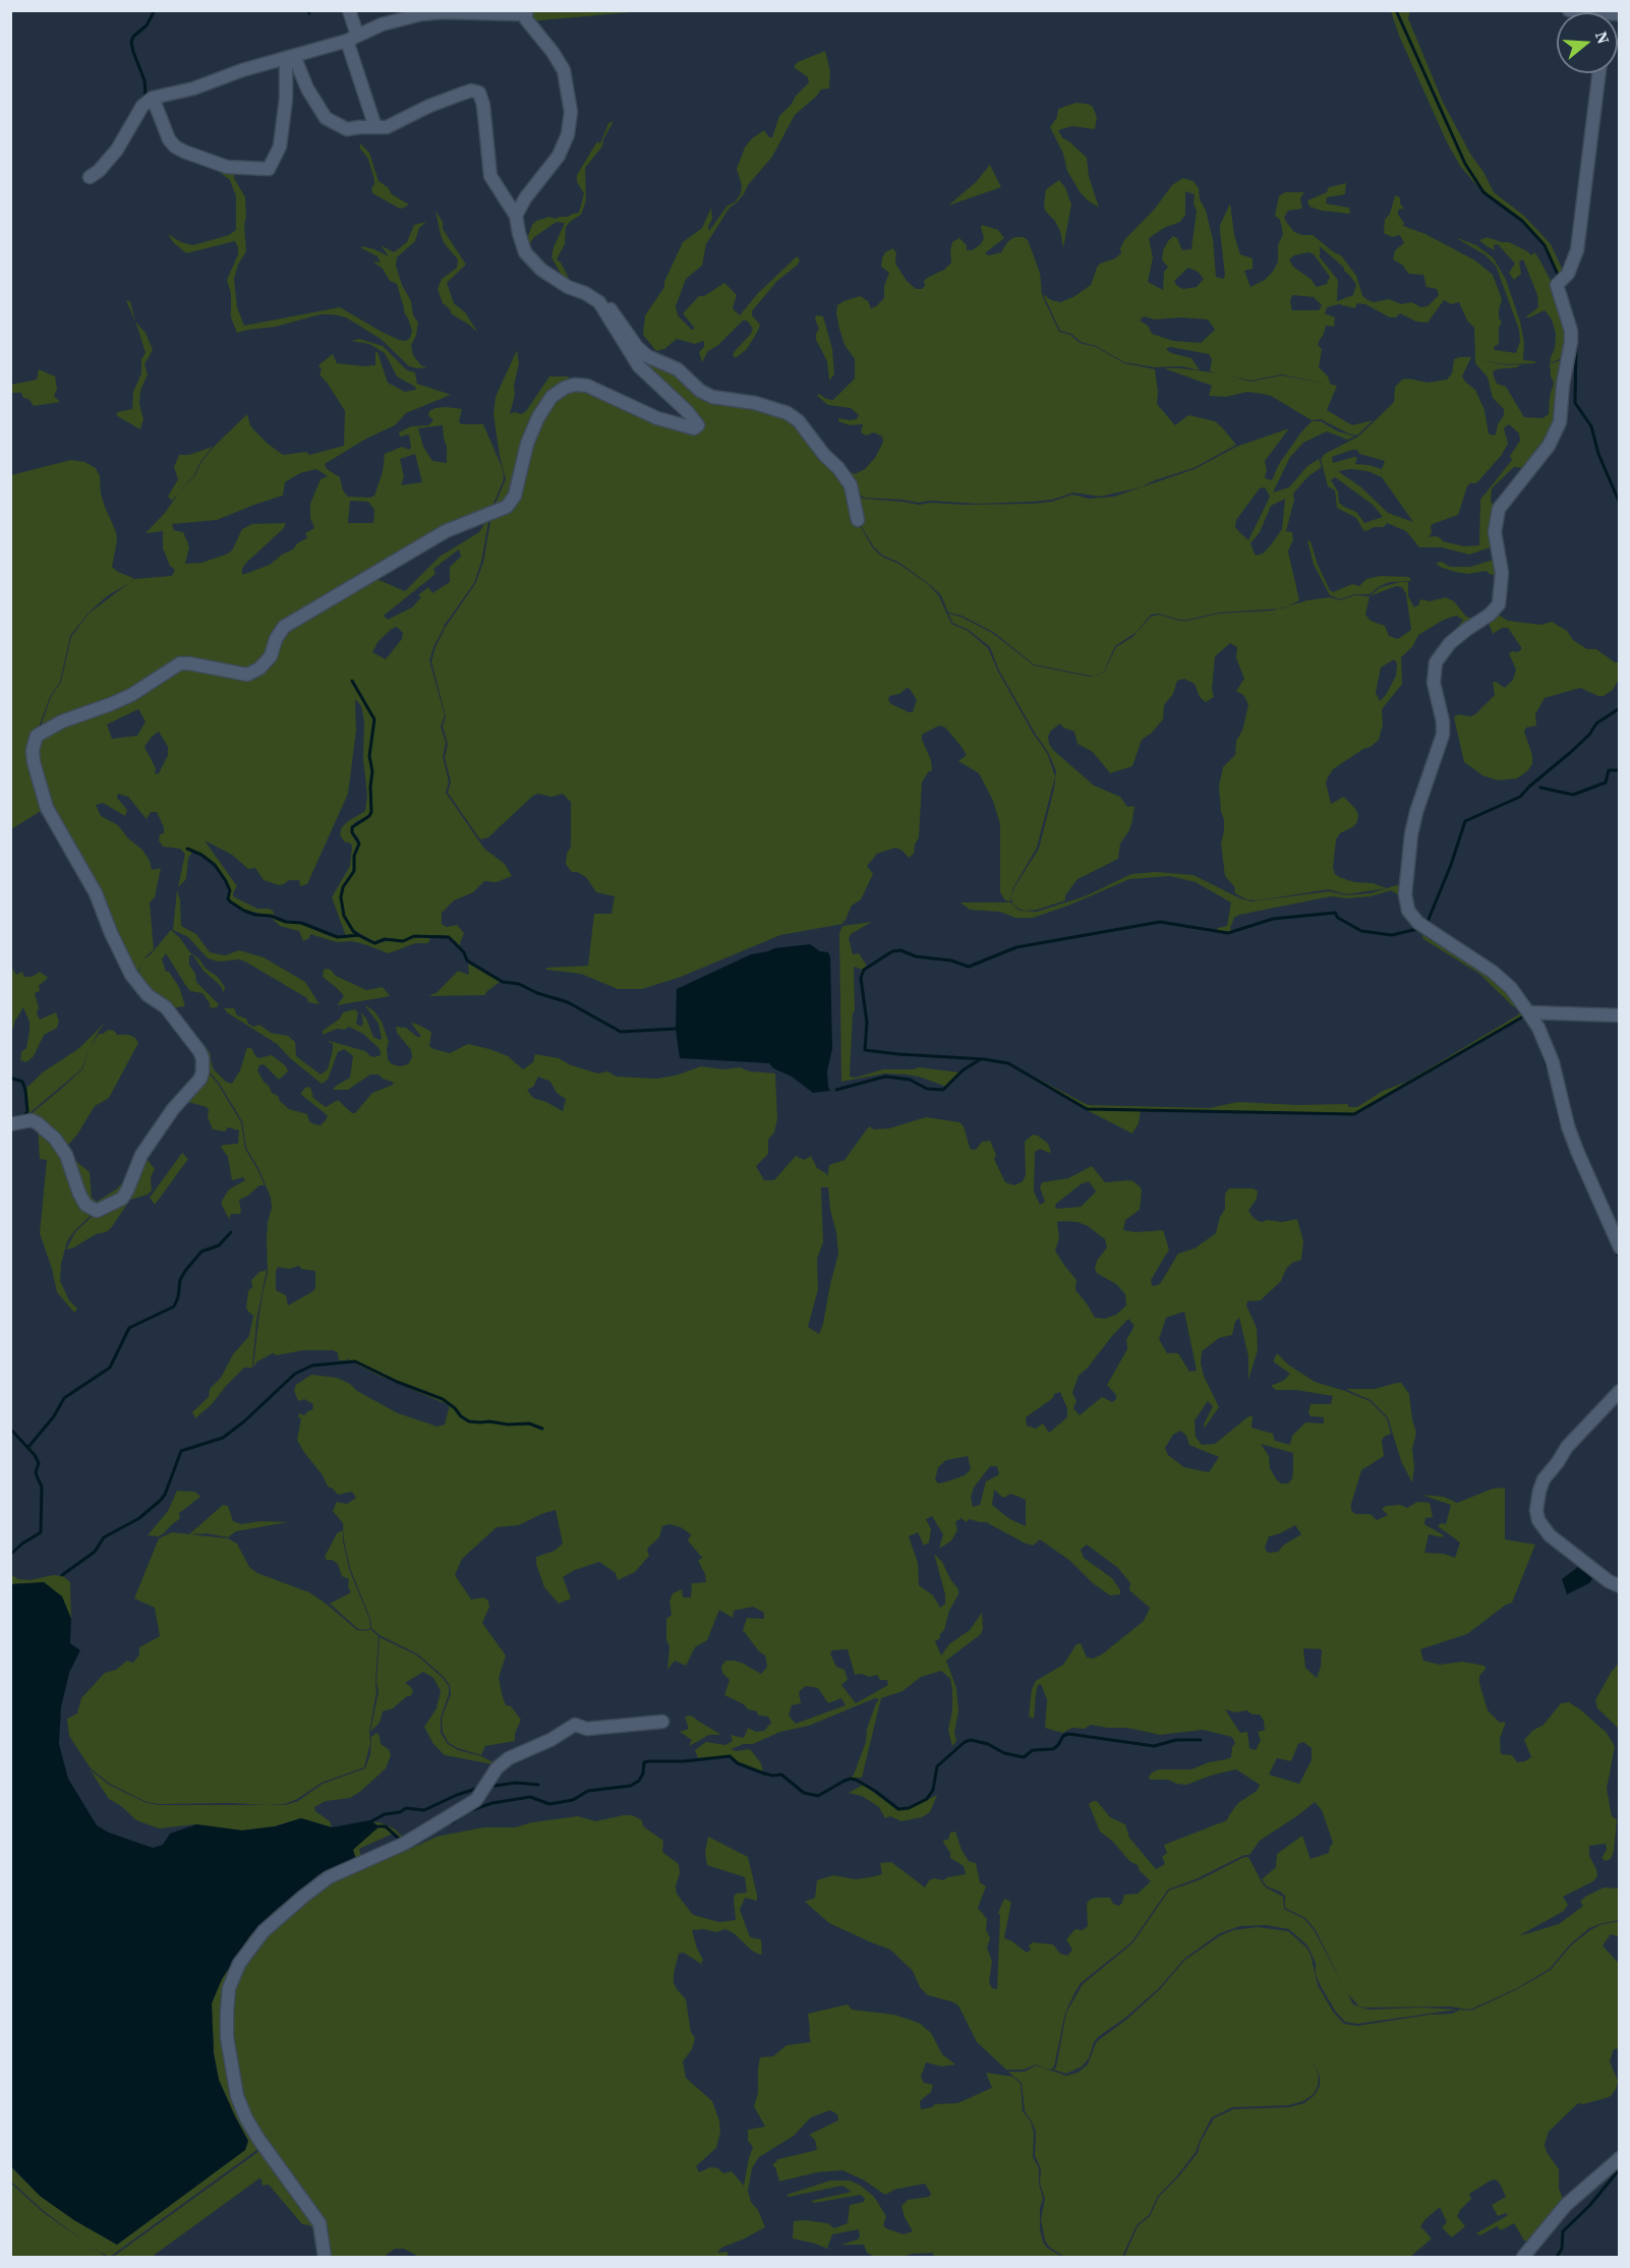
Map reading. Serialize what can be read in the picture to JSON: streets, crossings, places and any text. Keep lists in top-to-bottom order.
{
  "north": "right"
}
